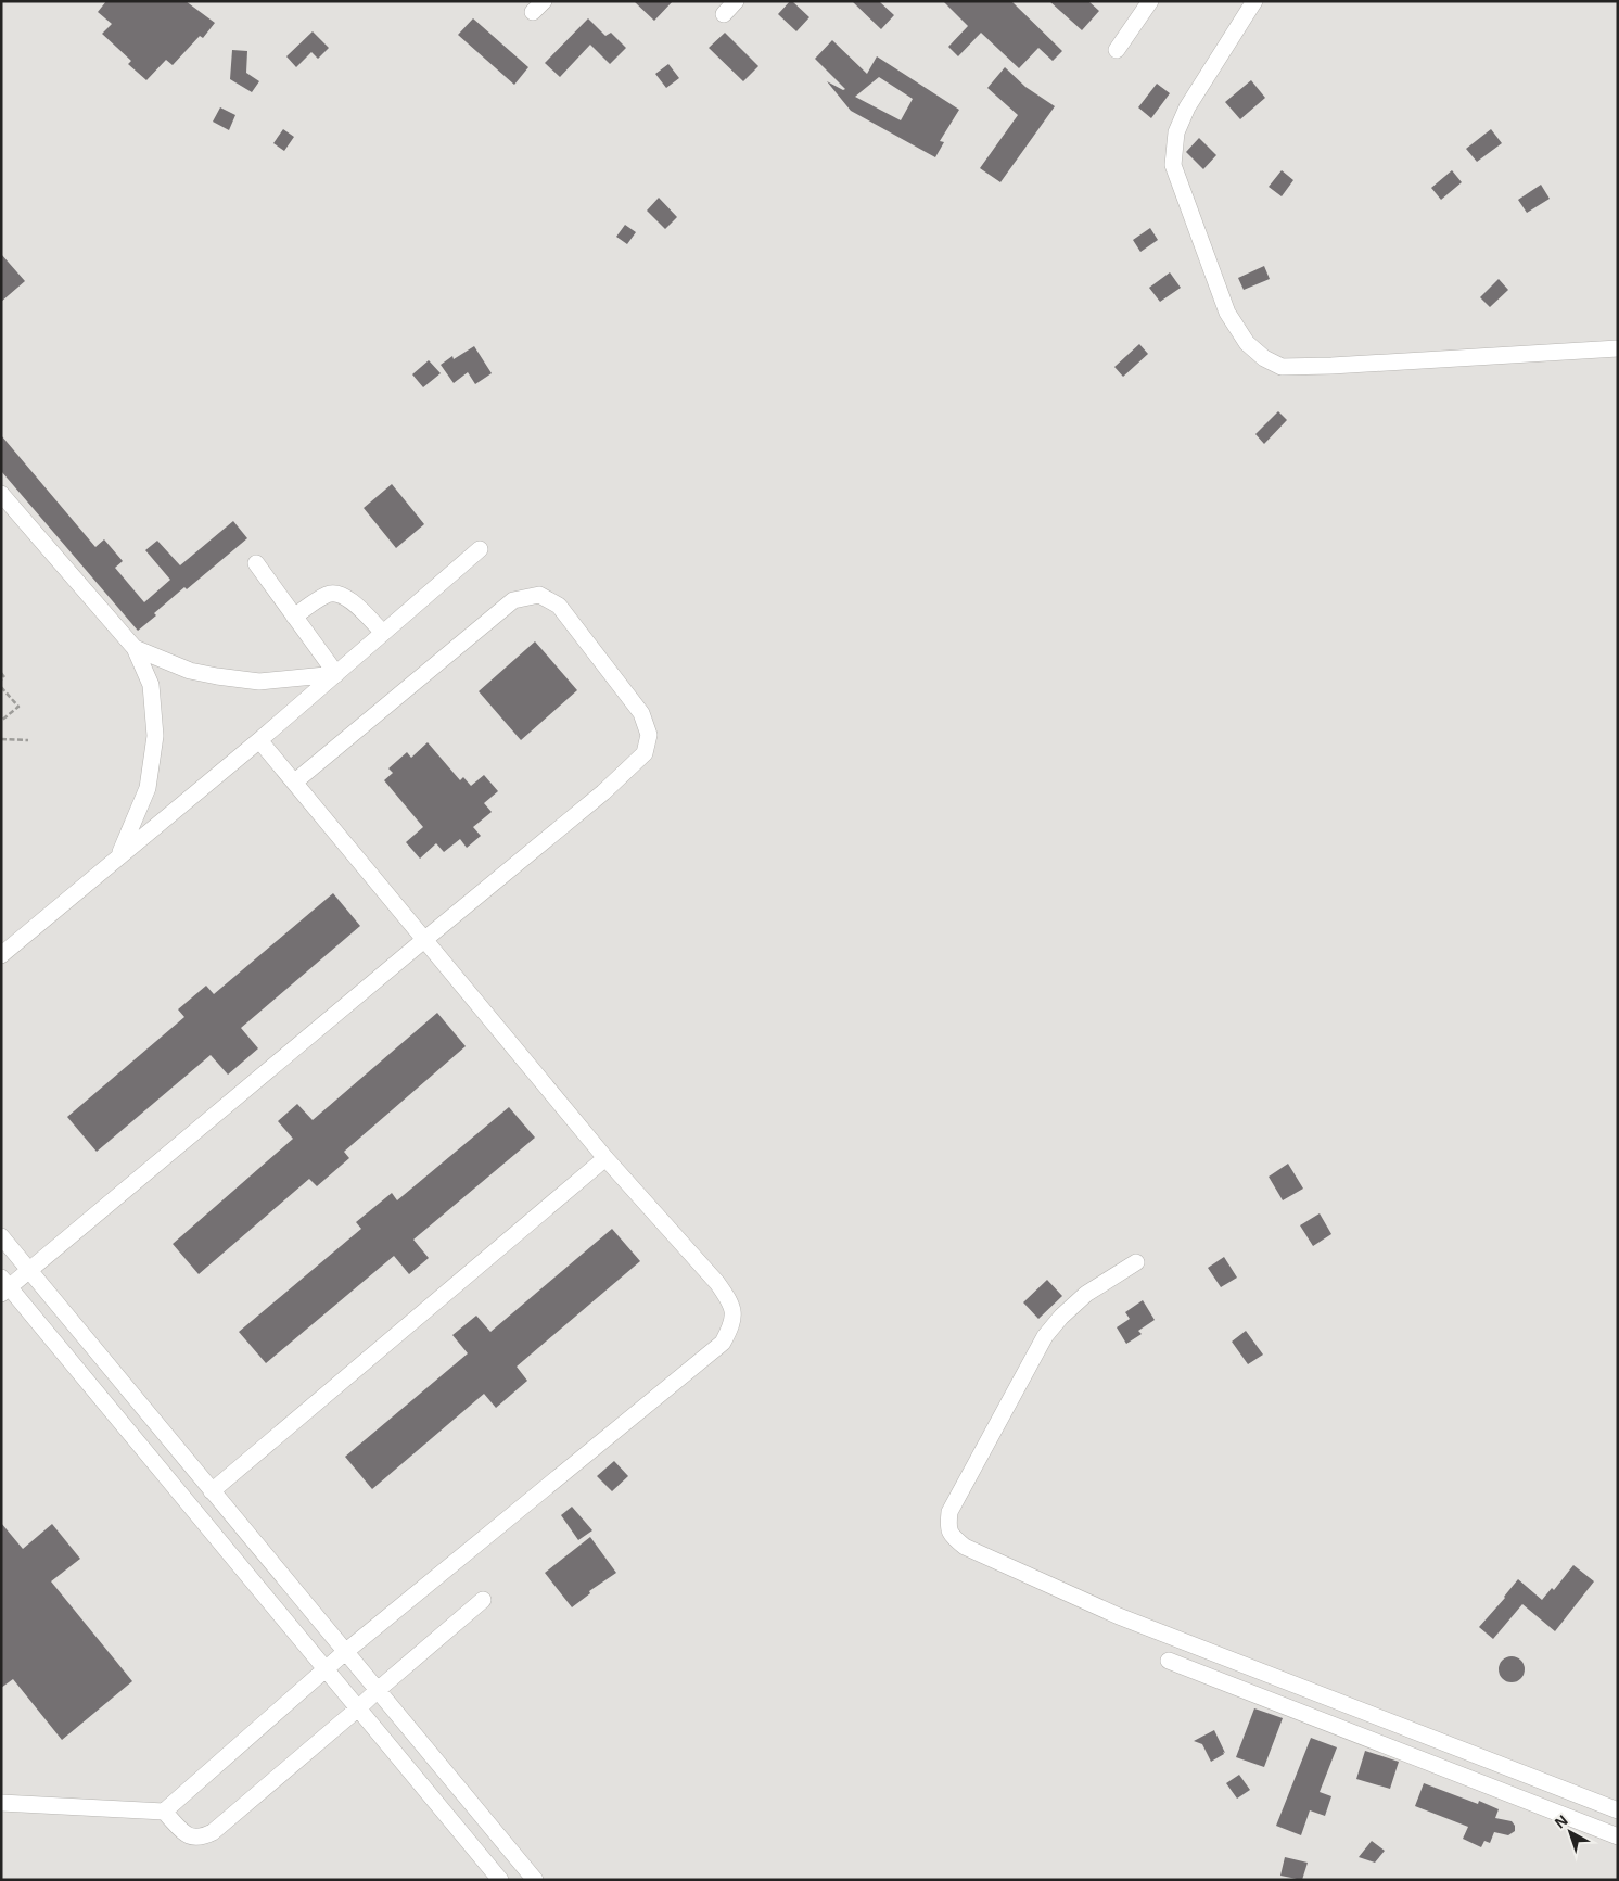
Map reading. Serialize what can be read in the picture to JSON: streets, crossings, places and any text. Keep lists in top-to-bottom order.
{
  "north": "top left"
}
